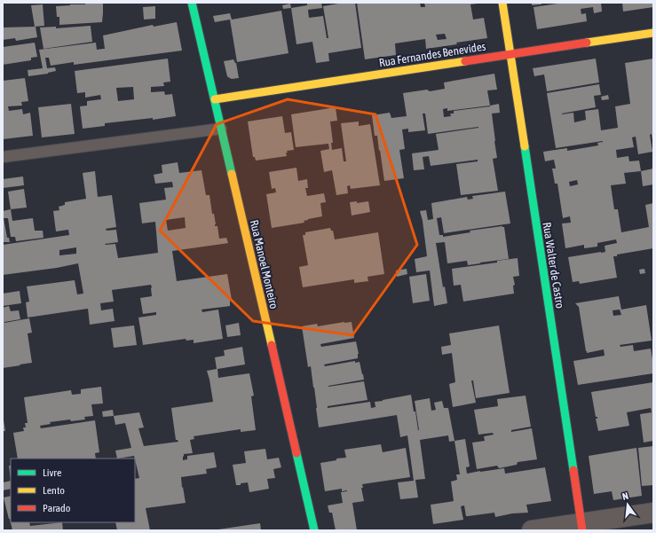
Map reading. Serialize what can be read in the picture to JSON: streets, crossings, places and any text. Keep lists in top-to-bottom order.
{
  "streets": {
    "street": ["Rua Fernandes Benevides", "Rua Manoel Monteiro", "Rua Walter de Castro"]
  },
  "crossings": [
    ["Rua Fernandes Benevides", "Rua Manoel Monteiro"],
    ["Rua Fernandes Benevides", "Rua Walter de Castro"]
  ],
  "legend": ["Livre", "Lento", "Parado"],
  "north": "top"
}
